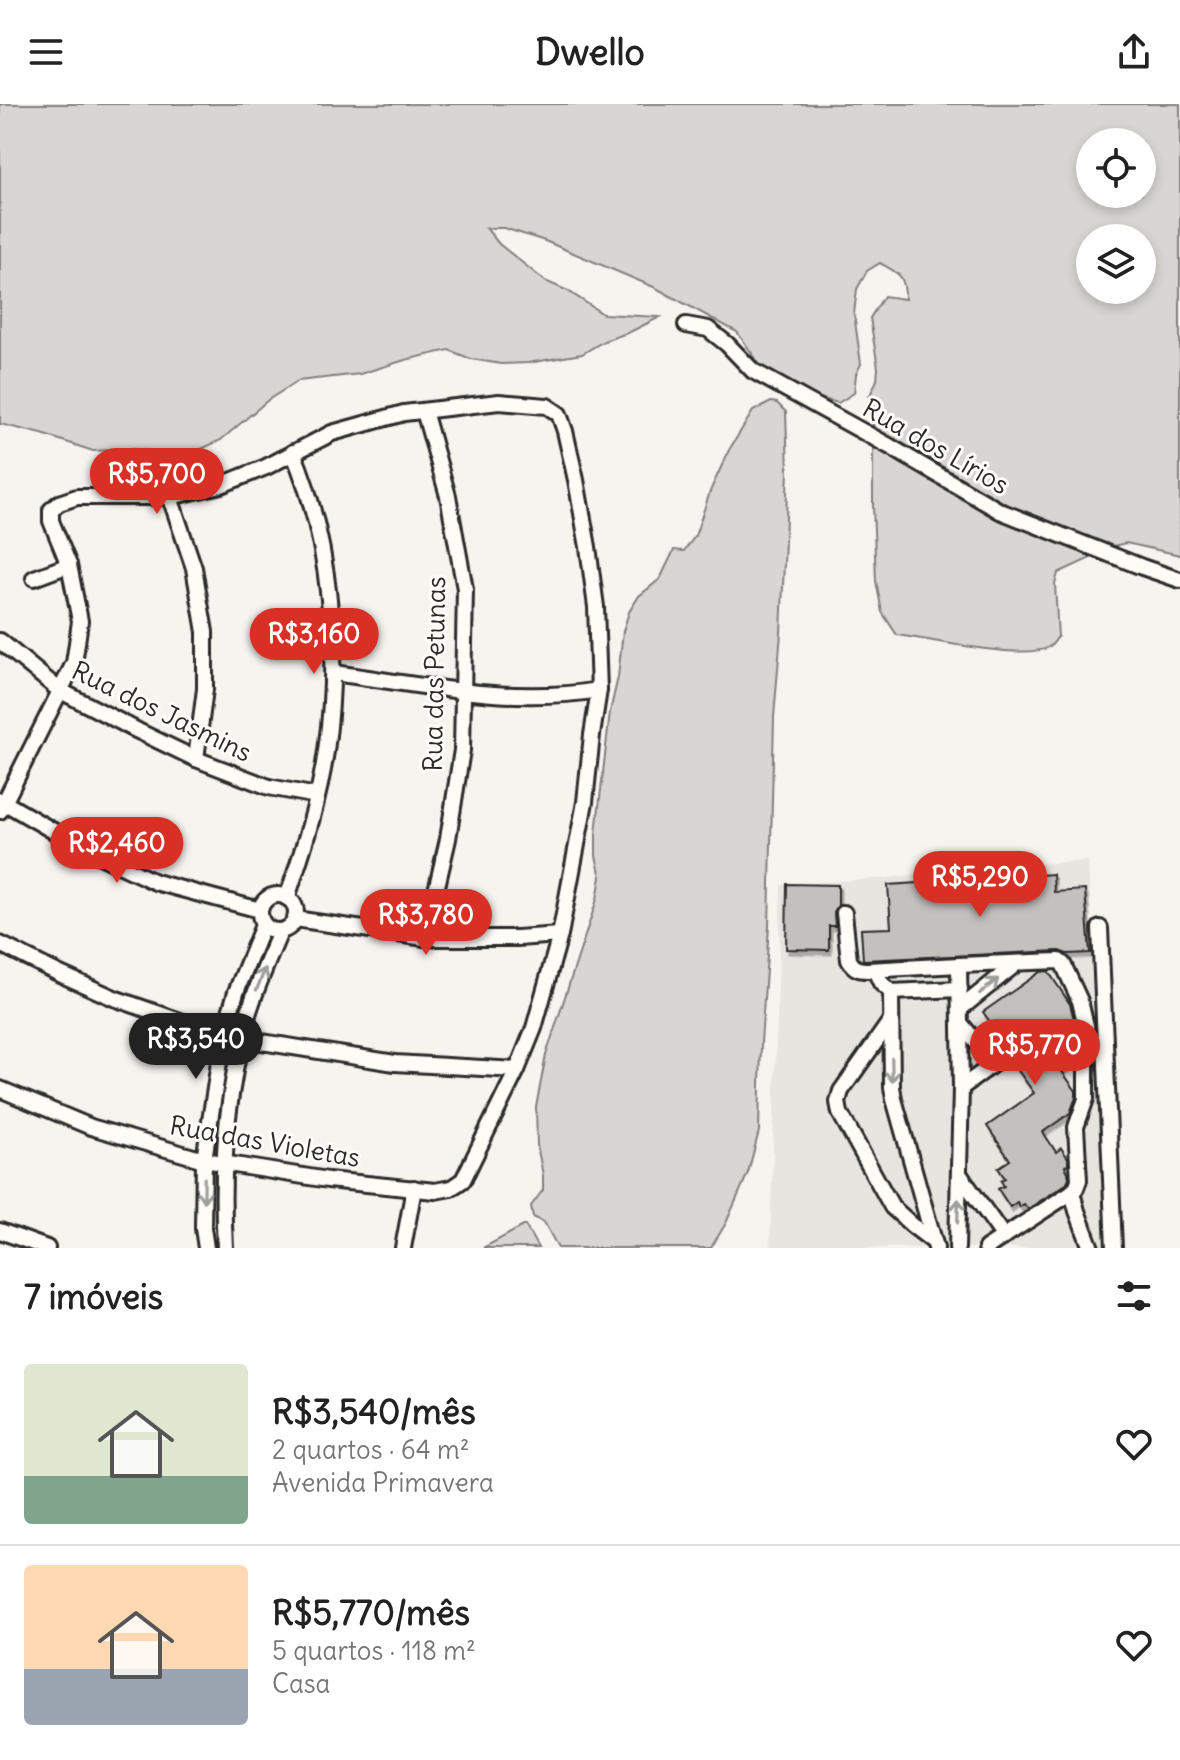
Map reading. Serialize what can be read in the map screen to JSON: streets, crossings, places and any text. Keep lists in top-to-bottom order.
{
  "streets": {
    "street": [
      "Rua dos Lírios",
      "Rua das Petunas",
      "Rua dos Jasmins",
      "Rua das Violetas"
    ]
  },
  "page": {
    "header": "Dwello",
    "price": [
      "R$5,700",
      "R$3,160",
      "R$2,460",
      "R$5,290",
      "R$3,780",
      "R$3,540",
      "R$5,770"
    ],
    "heading": "7 imóveis",
    "list": [
      {
        "name": "R$3,540/mês",
        "note": "2 quartos · 64 m² · Avenida Primavera"
      },
      {
        "name": "R$5,770/mês",
        "note": "5 quartos · 118 m² · Casa"
      }
    ]
  }
}
